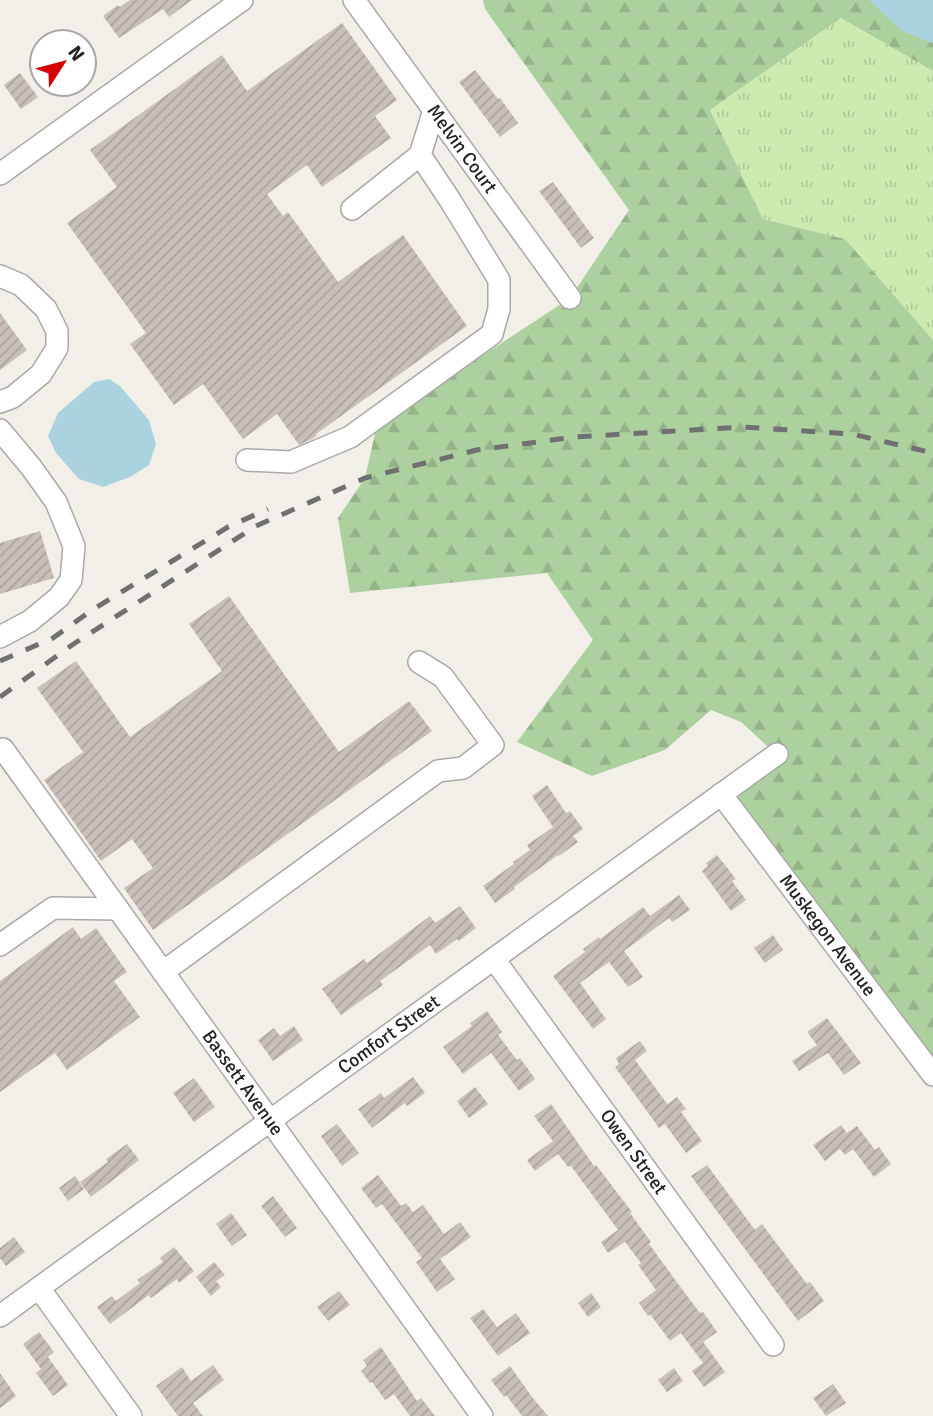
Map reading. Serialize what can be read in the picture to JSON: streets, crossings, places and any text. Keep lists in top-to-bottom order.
{
  "streets": {
    "street": [
      "Melvin Court",
      "Muskegon Avenue",
      "Comfort Street",
      "Bassett Avenue",
      "Owen Street"
    ]
  },
  "crossings": [
    ["Muskegon Avenue", "Comfort Street"],
    ["Comfort Street", "Bassett Avenue"],
    ["Comfort Street", "Owen Street"]
  ],
  "north": "top right"
}
